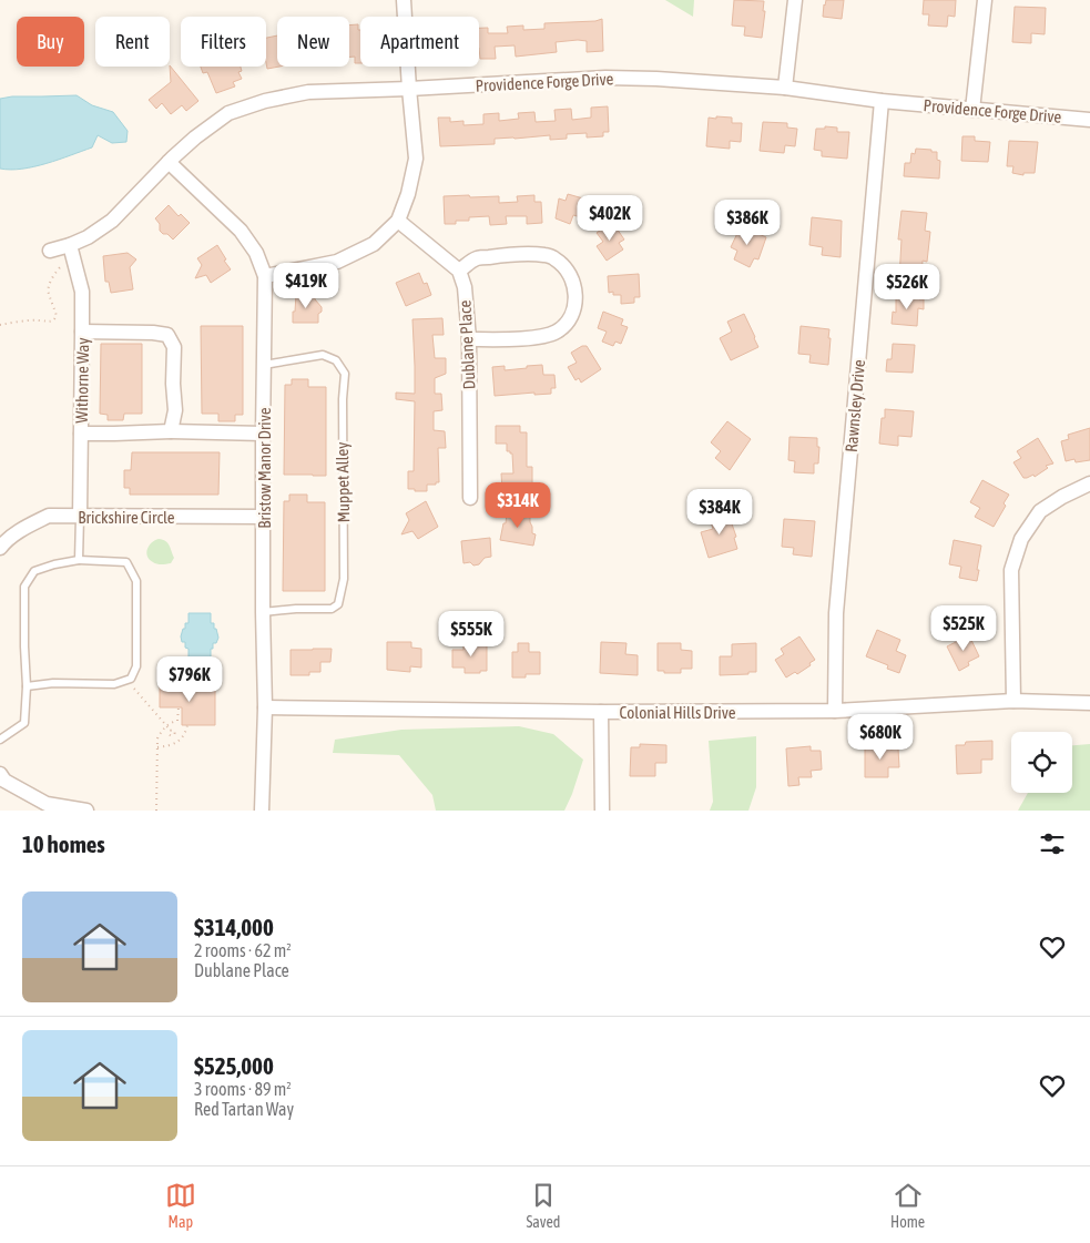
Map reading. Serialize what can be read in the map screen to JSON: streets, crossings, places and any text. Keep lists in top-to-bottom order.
{
  "streets": {
    "street": [
      "Providence Forge Drive",
      "Dublane Place",
      "Withorne Way",
      "Rawnsley Drive",
      "Bristow Manor Drive",
      "Brickshire Circle",
      "Colonial Hills Drive"
    ],
    "lane": ["Muppet Alley"]
  },
  "crossings": [
    ["Providence Forge Drive", "Withorne Way"],
    ["Providence Forge Drive", "Rawnsley Drive"],
    ["Providence Forge Drive", "Bristow Manor Drive"],
    ["Withorne Way", "Brickshire Circle"],
    ["Rawnsley Drive", "Colonial Hills Drive"],
    ["Bristow Manor Drive", "Muppet Alley"],
    ["Bristow Manor Drive", "Brickshire Circle"],
    ["Bristow Manor Drive", "Colonial Hills Drive"]
  ],
  "page": {
    "chip": [
      "Buy",
      "Rent",
      "Filters",
      "New",
      "Apartment"
    ],
    "price": [
      "$402K",
      "$386K",
      "$419K",
      "$526K",
      "$314K",
      "$384K",
      "$525K",
      "$555K",
      "$796K",
      "$680K"
    ],
    "heading": "10 homes",
    "list": [
      {
        "name": "$314,000",
        "note": "2 rooms · 62 m² · Dublane Place"
      },
      {
        "name": "$525,000",
        "note": "3 rooms · 89 m² · Red Tartan Way"
      }
    ],
    "tabs": ["Map", "Saved", "Home"]
  }
}
